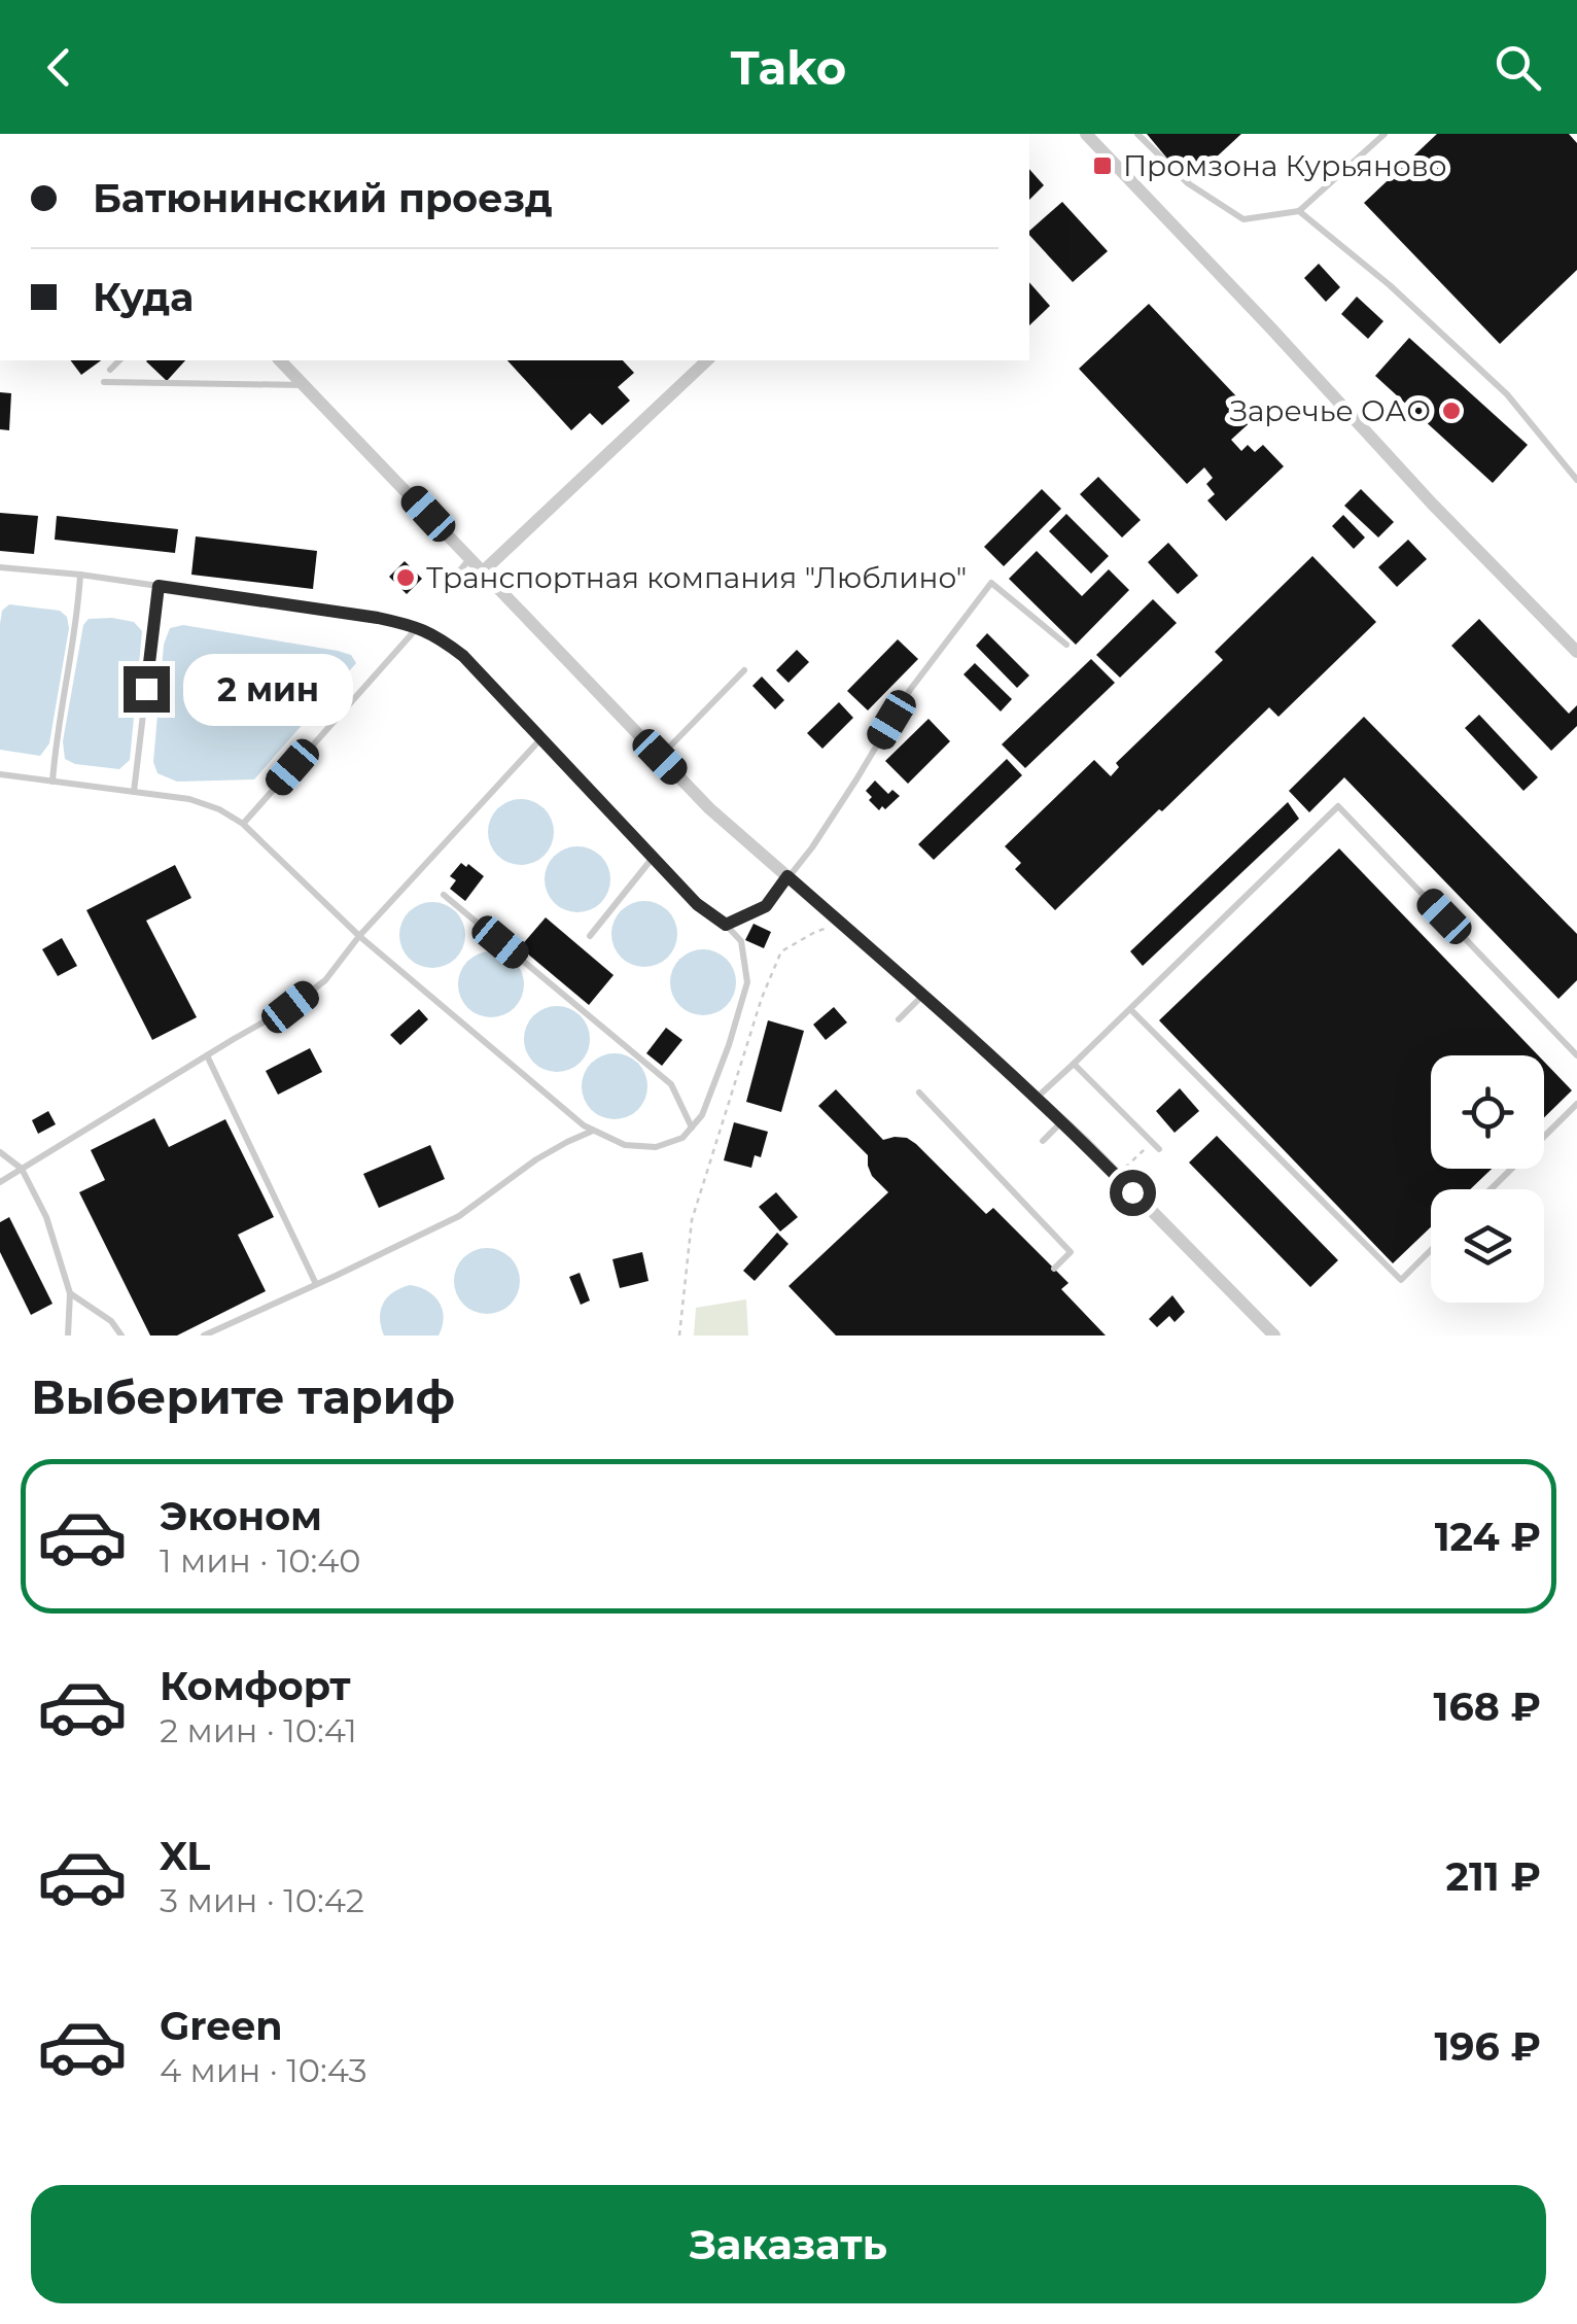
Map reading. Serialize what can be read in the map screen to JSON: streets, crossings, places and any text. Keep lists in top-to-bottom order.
{
  "places": {
    "transit": ["Промзона Курьяново"],
    "other": ["Заречье ОАО", "Транспортная компания \"Люблино\""]
  },
  "page": {
    "header": "Tako",
    "banner": ["Батюнинский проезд", "Куда"],
    "bubble": "2 мин",
    "heading": "Выберите тариф",
    "list": [
      {
        "name": "Эконом",
        "note": "1 мин · 10:40",
        "value": "124 ₽"
      },
      {
        "name": "Комфорт",
        "note": "2 мин · 10:41",
        "value": "168 ₽"
      },
      {
        "name": "XL",
        "note": "3 мин · 10:42",
        "value": "211 ₽"
      },
      {
        "name": "Green",
        "note": "4 мин · 10:43",
        "value": "196 ₽"
      }
    ],
    "buttons": "Заказать"
  }
}
